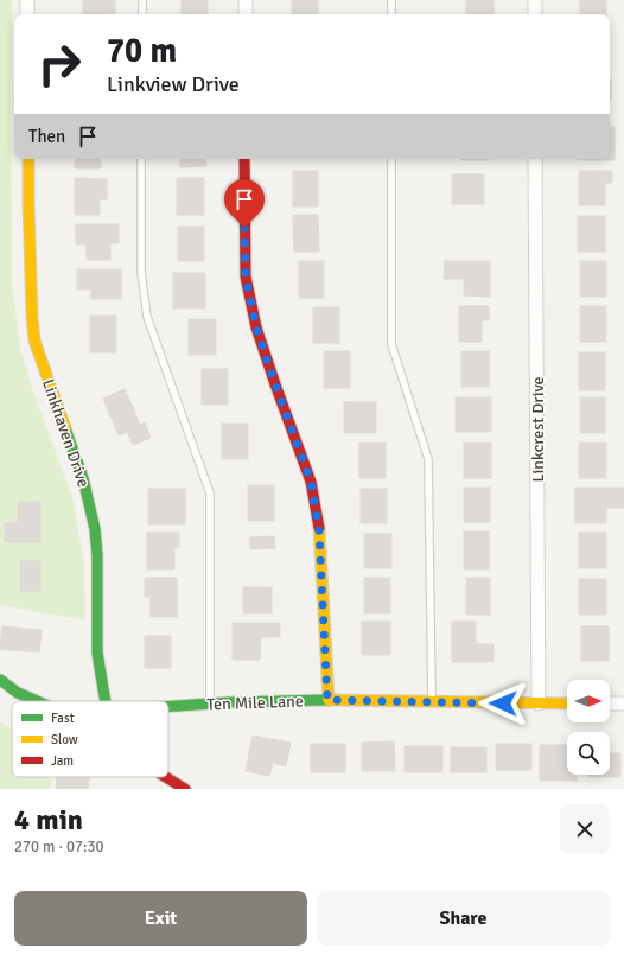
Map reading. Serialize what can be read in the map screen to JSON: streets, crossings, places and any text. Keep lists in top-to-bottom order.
{
  "streets": {
    "street": ["Linkcrest Drive", "Linkhaven Drive", "Ten Mile Lane"]
  },
  "crossings": [
    ["Linkcrest Drive", "Ten Mile Lane"]
  ],
  "legend": ["Fast", "Slow", "Jam"],
  "north": "right",
  "page": {
    "turn": ["70 m", "Linkview Drive"],
    "then": "Then",
    "heading": ["4 min", "270 m · 07:30"],
    "buttons": ["Exit", "Share"]
  }
}
